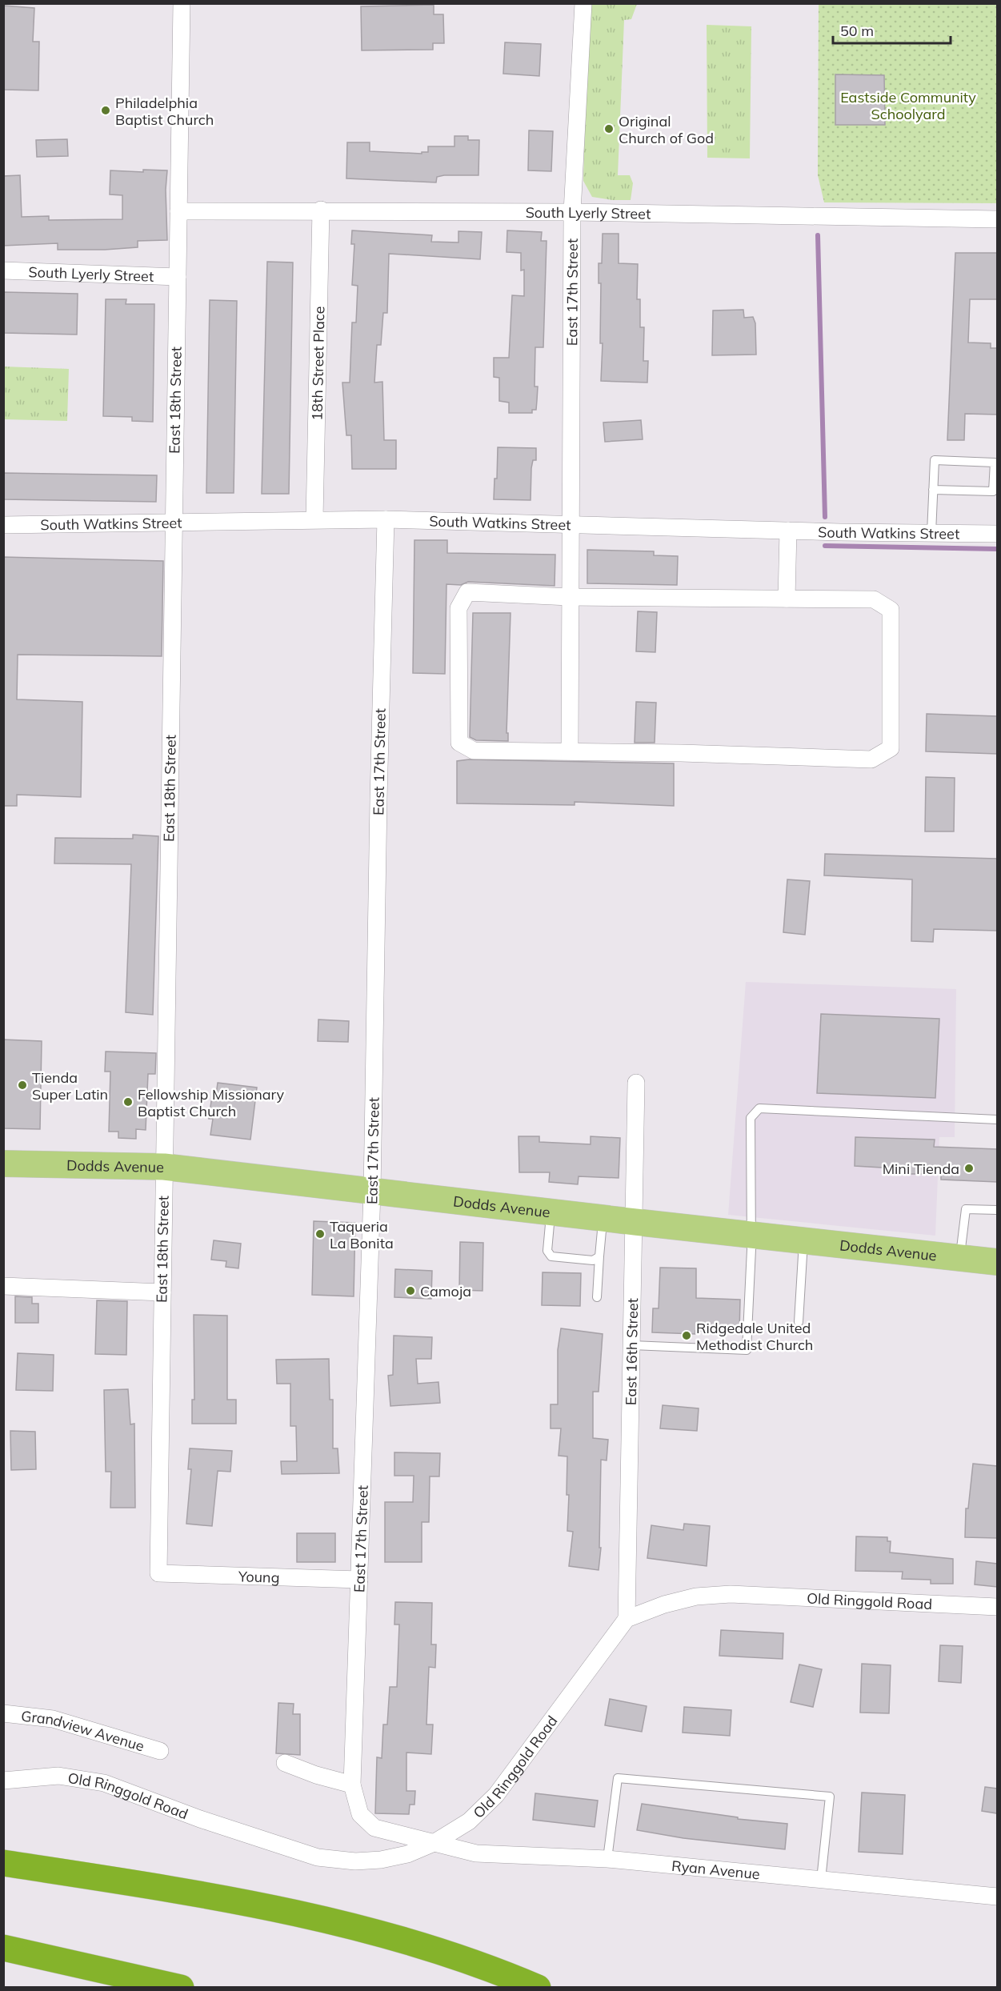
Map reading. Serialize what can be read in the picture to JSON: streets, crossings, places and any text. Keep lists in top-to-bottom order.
{
  "streets": {
    "main road": ["Dodds Avenue"],
    "street": [
      "South Lyerly Street",
      "East 17th Street",
      "18th Street Place",
      "East 18th Street",
      "South Watkins Street",
      "East 16th Street",
      "Young",
      "Old Ringgold Road",
      "Grandview Avenue",
      "Ryan Avenue"
    ]
  },
  "crossings": [
    ["South Lyerly Street", "East 17th Street"],
    ["South Lyerly Street", "18th Street Place"],
    ["South Lyerly Street", "East 18th Street"],
    ["East 17th Street", "South Watkins Street"],
    ["East 17th Street", "Dodds Avenue"],
    ["East 17th Street", "Young"],
    ["East 17th Street", "Old Ringgold Road"],
    ["East 17th Street", "Ryan Avenue"],
    ["18th Street Place", "South Watkins Street"],
    ["East 18th Street", "South Watkins Street"],
    ["East 18th Street", "Dodds Avenue"],
    ["East 18th Street", "Young"],
    ["Dodds Avenue", "East 16th Street"],
    ["East 16th Street", "Old Ringgold Road"],
    ["Old Ringgold Road", "Ryan Avenue"]
  ],
  "parks": ["Eastside Community Schoolyard"],
  "places": [
    "Philadelphia Baptist Church",
    "Original Church of God",
    "Tienda Super Latin",
    "Fellowship Missionary Baptist Church",
    "Mini Tienda",
    "Taqueria La Bonita",
    "Camoja",
    "Ridgedale United Methodist Church"
  ],
  "scale_bar": "50 m"
}
